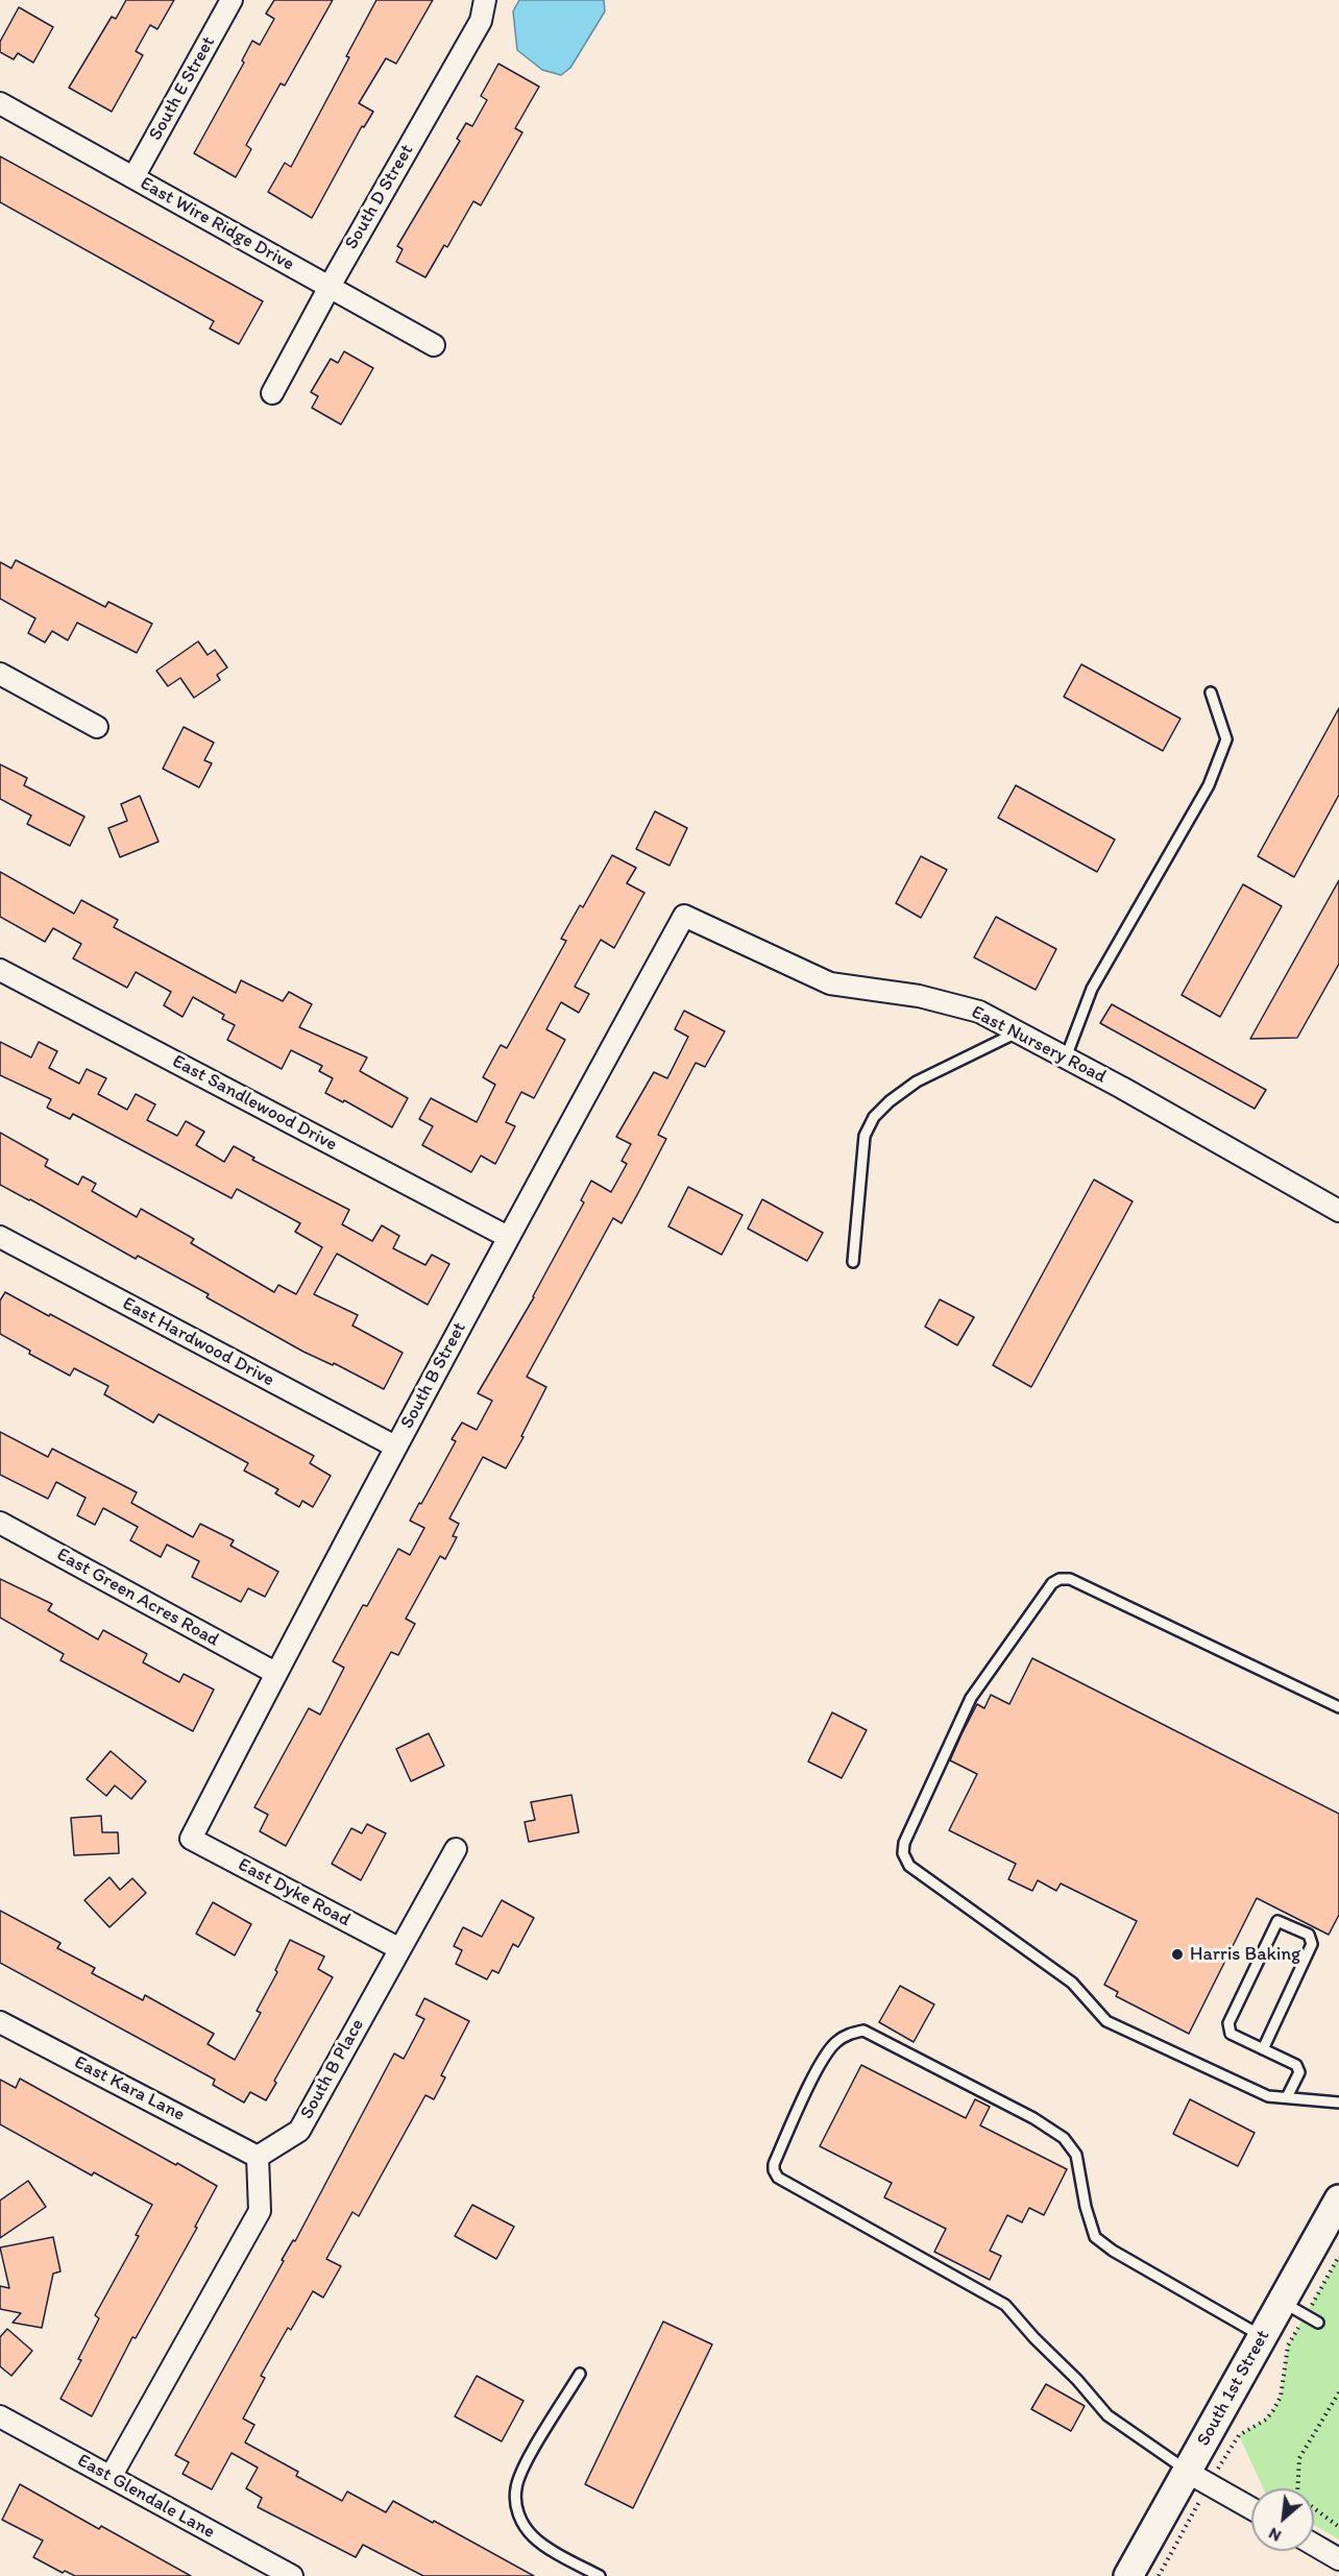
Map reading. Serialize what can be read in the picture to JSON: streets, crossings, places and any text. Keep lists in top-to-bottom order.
{
  "streets": {
    "main road": ["South 1st Street"],
    "street": [
      "South E Street",
      "South D Street",
      "East Wire Ridge Drive",
      "East Nursery Road",
      "East Sandlewood Drive",
      "East Hardwood Drive",
      "South B Street",
      "East Green Acres Road",
      "East Dyke Road",
      "South B Place",
      "East Kara Lane",
      "East Glendale Lane"
    ]
  },
  "crossings": [
    ["South E Street", "East Wire Ridge Drive"],
    ["South D Street", "East Wire Ridge Drive"],
    ["East Nursery Road", "South B Street"],
    ["East Sandlewood Drive", "South B Street"],
    ["East Hardwood Drive", "South B Street"],
    ["South B Street", "East Green Acres Road"],
    ["South B Street", "East Dyke Road"],
    ["East Dyke Road", "South B Place"],
    ["South B Place", "East Kara Lane"]
  ],
  "places": ["Harris Baking"],
  "north": "bottom left"
}
